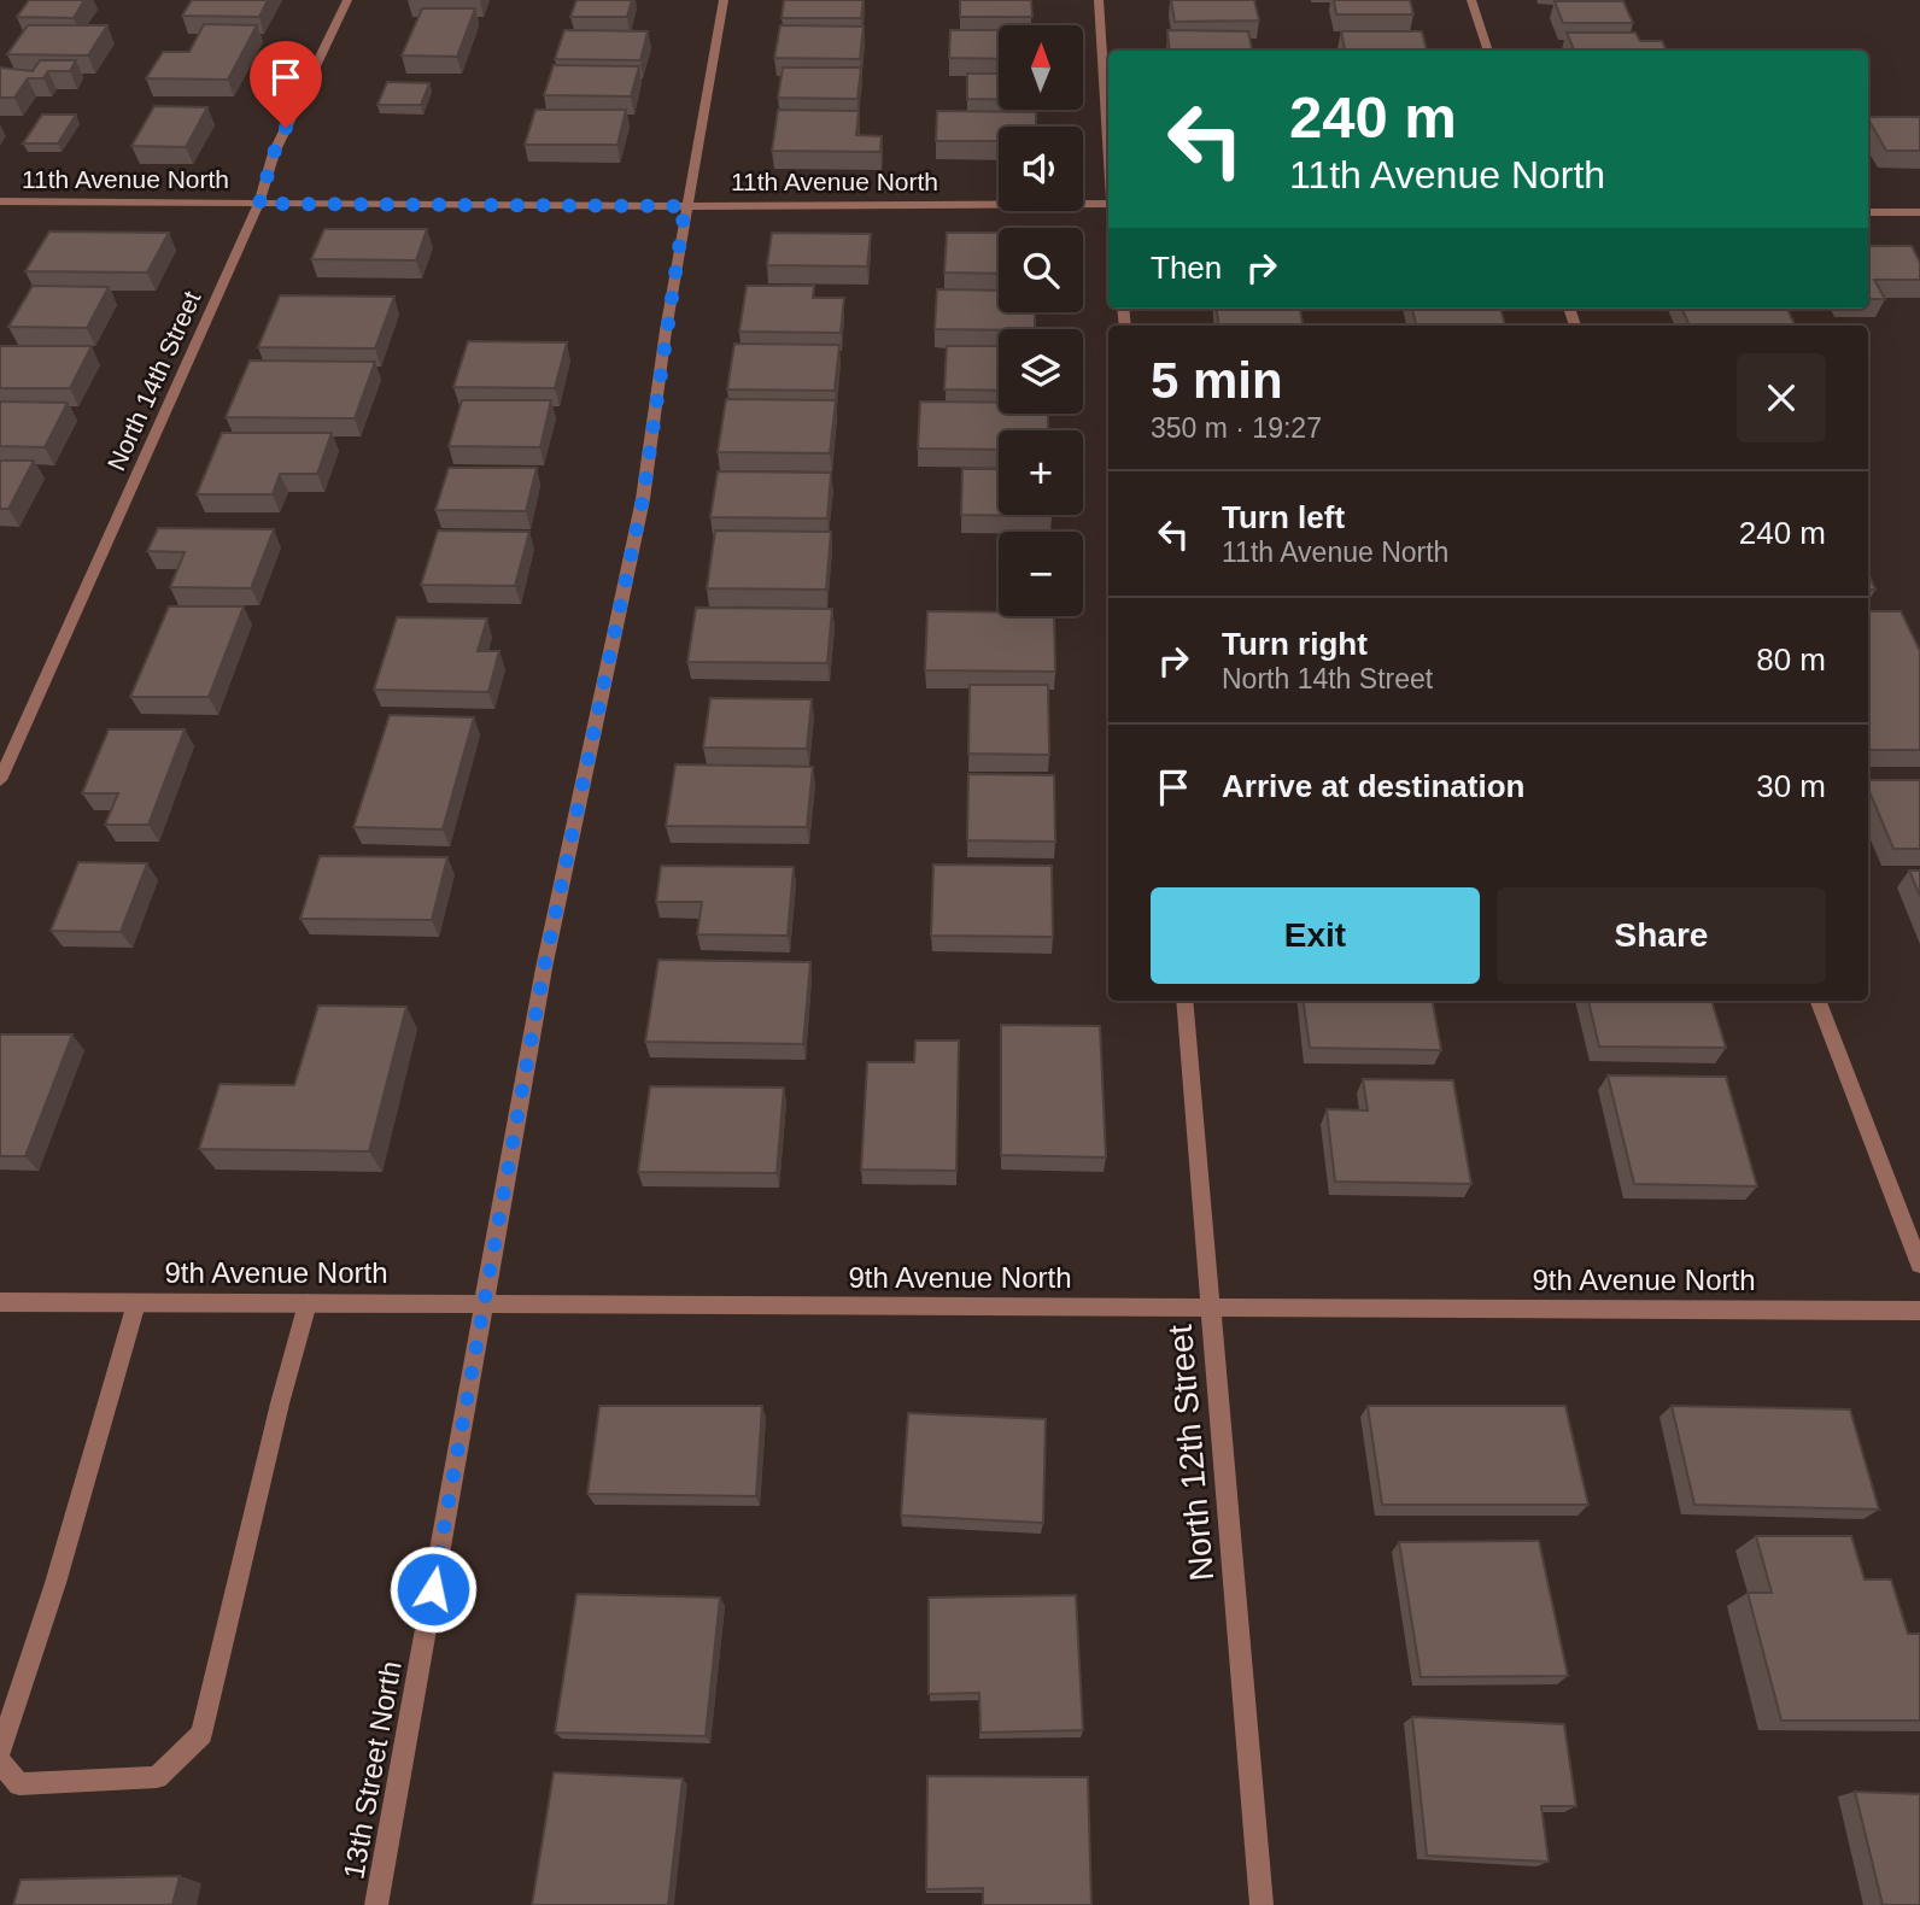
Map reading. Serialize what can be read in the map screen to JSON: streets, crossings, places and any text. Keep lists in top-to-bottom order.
{
  "streets": {
    "street": [
      "11th Avenue North",
      "North 14th Street",
      "9th Avenue North",
      "North 12th Street",
      "13th Street North"
    ]
  },
  "crossings": [
    ["11th Avenue North", "North 14th Street"],
    ["11th Avenue North", "13th Street North"],
    ["9th Avenue North", "North 12th Street"],
    ["9th Avenue North", "13th Street North"]
  ],
  "north": "top",
  "page": {
    "map_buttons": ["+", "−"],
    "turn": ["240 m", "11th Avenue North"],
    "then": "Then",
    "heading": ["5 min", "350 m · 19:27"],
    "list": [
      {
        "name": "Turn left",
        "note": "11th Avenue North",
        "value": "240 m"
      },
      {
        "name": "Turn right",
        "note": "North 14th Street",
        "value": "80 m"
      },
      {
        "name": "Arrive at destination",
        "value": "30 m"
      }
    ],
    "buttons": ["Exit", "Share"]
  }
}
